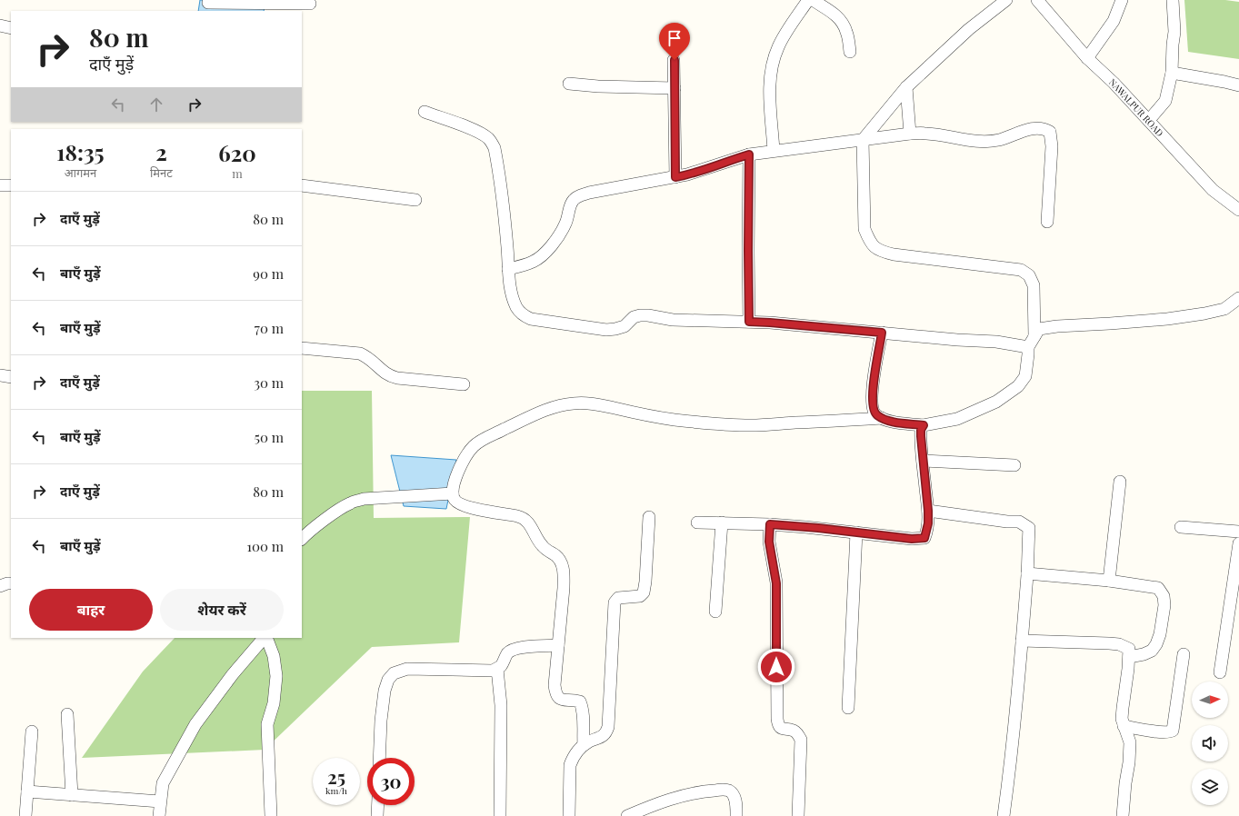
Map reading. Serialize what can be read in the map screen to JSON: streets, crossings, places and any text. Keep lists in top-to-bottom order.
{
  "streets": {
    "street": ["NAWALPUR ROAD"]
  },
  "north": "right",
  "page": {
    "turn": ["80 m", "दाएँ मुड़ें"],
    "eta": [
      "18:35",
      "आगमन",
      "2",
      "मिनट",
      "620",
      "m"
    ],
    "list": [
      {
        "name": "दाएँ मुड़ें",
        "value": "80 m"
      },
      {
        "name": "बाएँ मुड़ें",
        "value": "90 m"
      },
      {
        "name": "बाएँ मुड़ें",
        "value": "70 m"
      },
      {
        "name": "दाएँ मुड़ें",
        "value": "30 m"
      },
      {
        "name": "बाएँ मुड़ें",
        "value": "50 m"
      },
      {
        "name": "दाएँ मुड़ें",
        "value": "80 m"
      },
      {
        "name": "बाएँ मुड़ें",
        "value": "100 m"
      }
    ],
    "buttons": ["बाहर", "शेयर करें"],
    "speed": "25 km/h",
    "limit": "30"
  }
}
